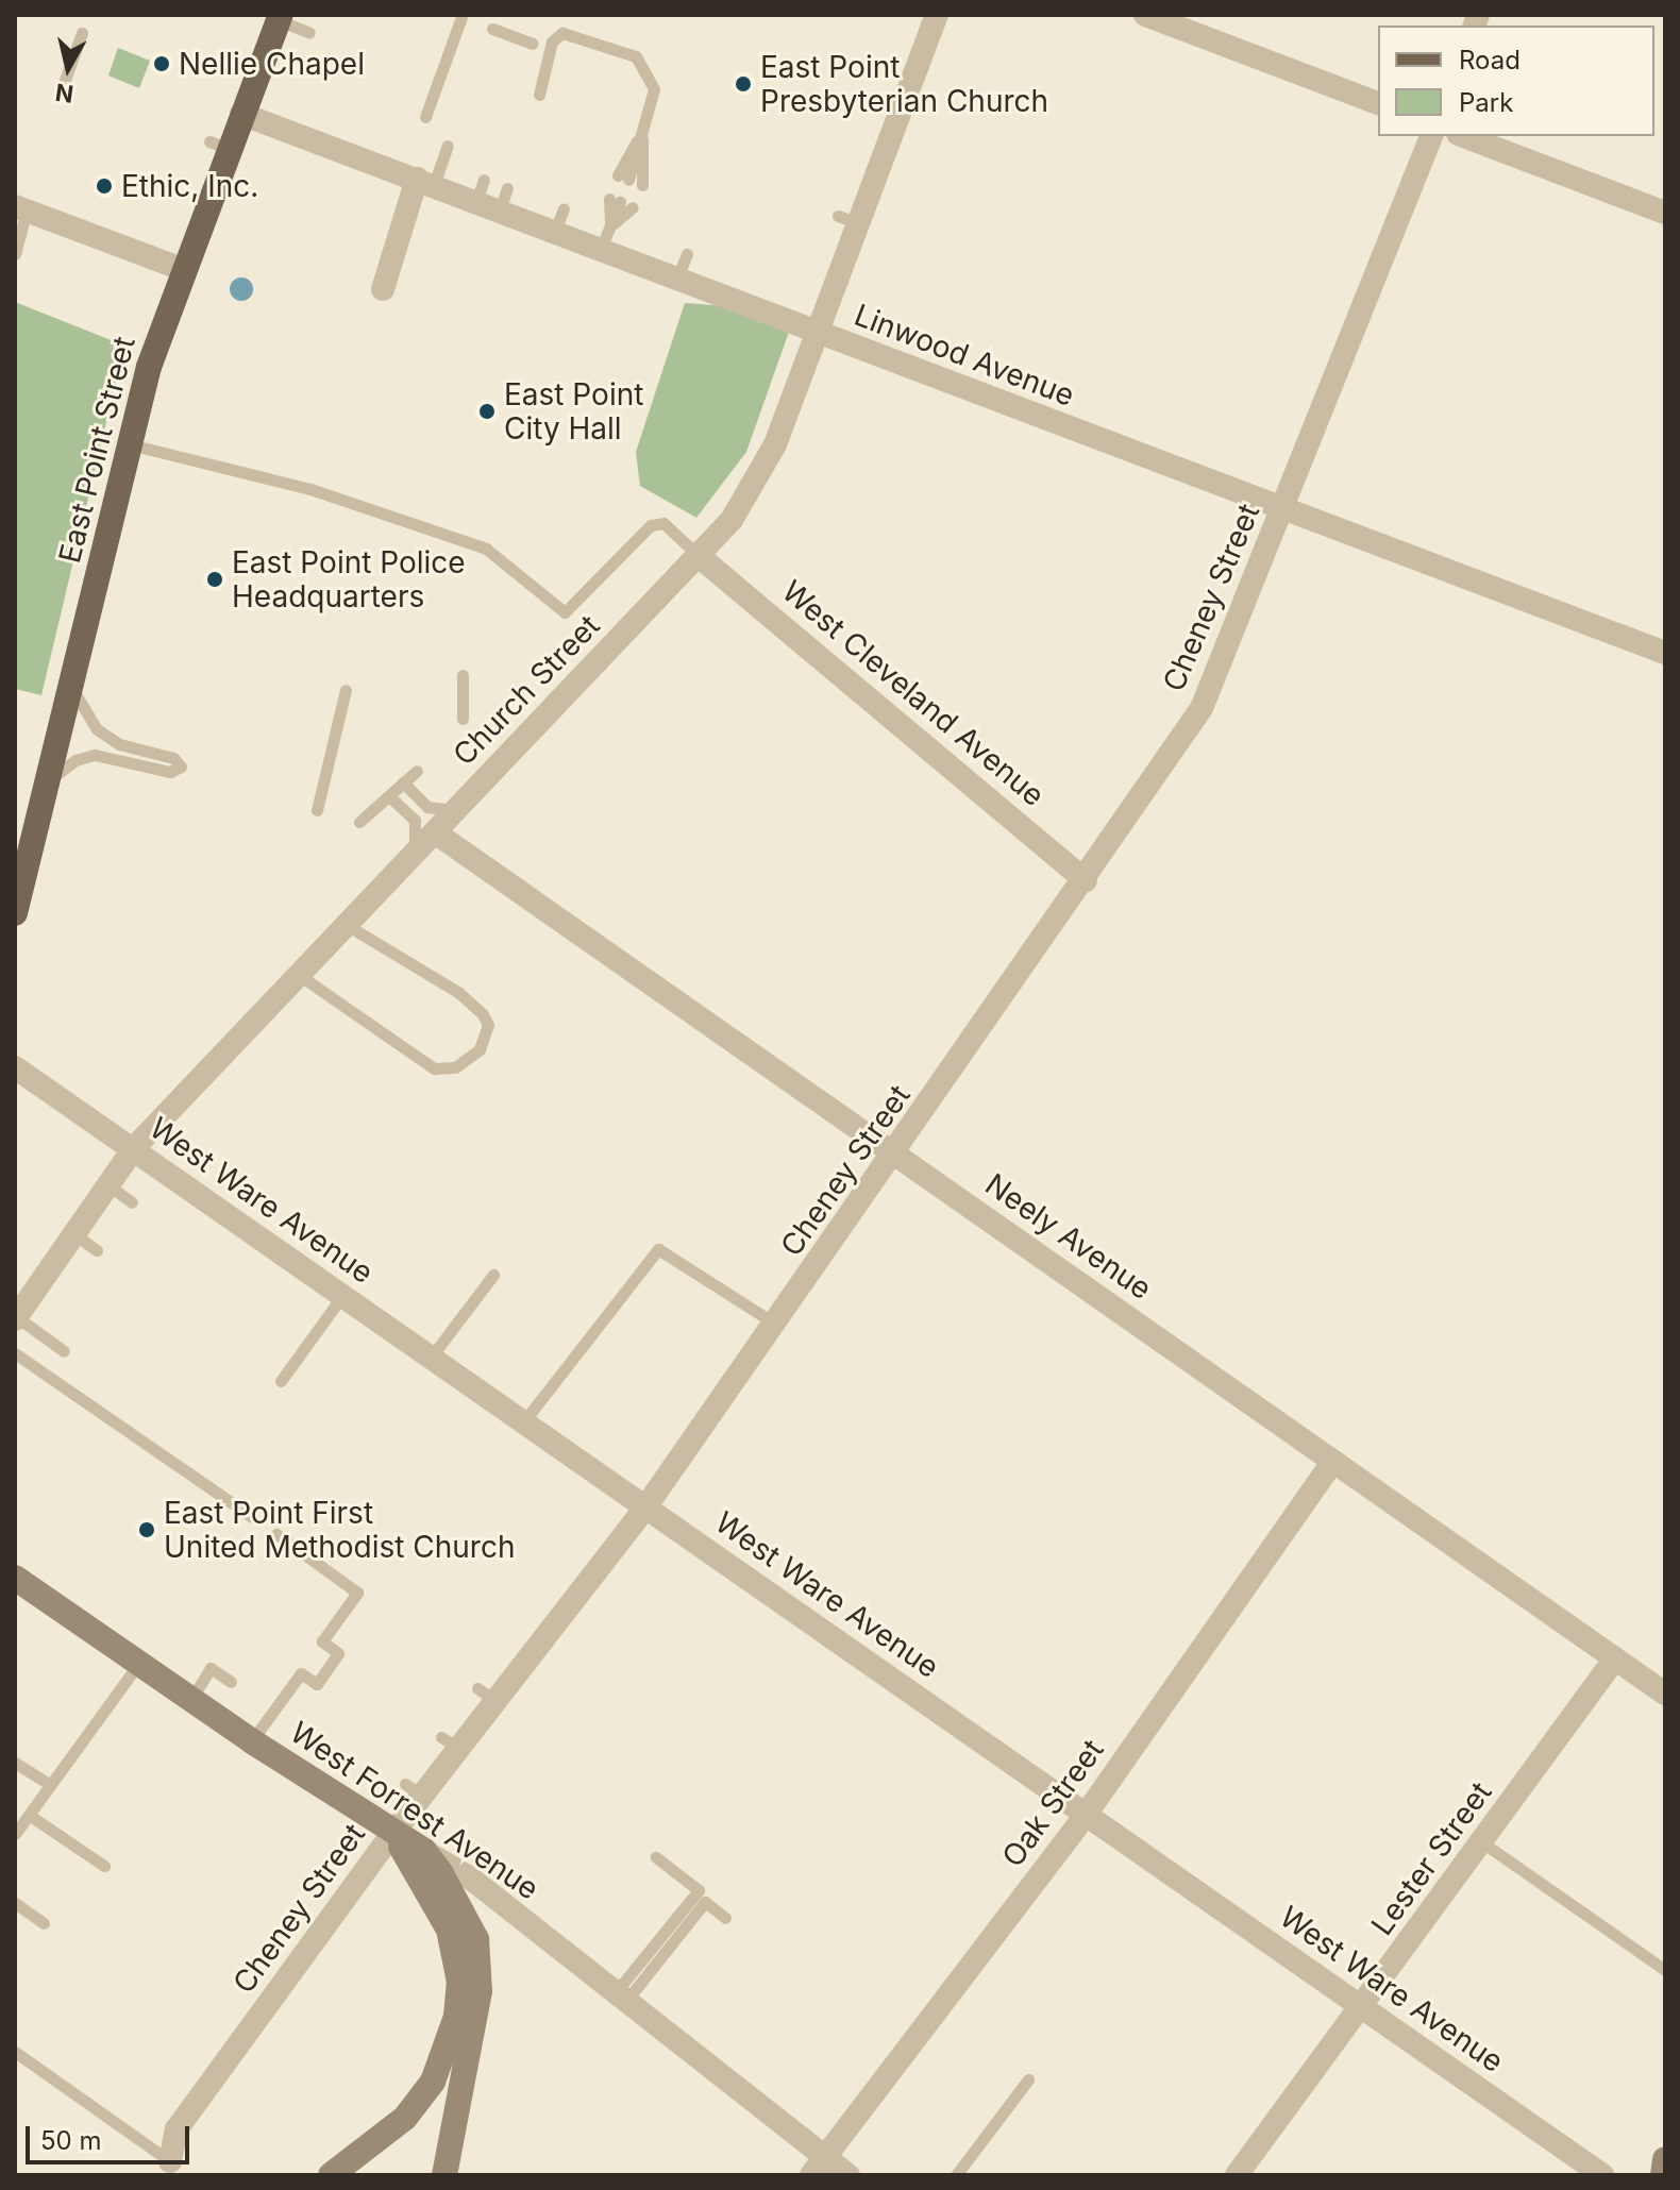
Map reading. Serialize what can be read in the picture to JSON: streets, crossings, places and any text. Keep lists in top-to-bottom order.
{
  "streets": {
    "main road": ["East Point Street", "West Forrest Avenue"],
    "street": [
      "Linwood Avenue",
      "Cheney Street",
      "Church Street",
      "West Cleveland Avenue",
      "West Ware Avenue",
      "Neely Avenue",
      "Oak Street",
      "Lester Street"
    ]
  },
  "crossings": [
    ["Linwood Avenue", "East Point Street"],
    ["Linwood Avenue", "Cheney Street"],
    ["Linwood Avenue", "Church Street"],
    ["Cheney Street", "West Cleveland Avenue"],
    ["Cheney Street", "West Ware Avenue"],
    ["Cheney Street", "Neely Avenue"],
    ["Cheney Street", "West Forrest Avenue"],
    ["Church Street", "West Cleveland Avenue"],
    ["Church Street", "West Ware Avenue"],
    ["Church Street", "Neely Avenue"],
    ["West Ware Avenue", "Oak Street"],
    ["West Ware Avenue", "Lester Street"],
    ["Neely Avenue", "Oak Street"],
    ["Neely Avenue", "Lester Street"],
    ["Oak Street", "West Forrest Avenue"]
  ],
  "places": [
    "Nellie Chapel",
    "East Point Presbyterian Church",
    "Ethic, Inc.",
    "East Point City Hall",
    "East Point Police Headquarters",
    "East Point First United Methodist Church"
  ],
  "legend": ["Road", "Park"],
  "scale_bar": "50 m",
  "north": "bottom"
}
